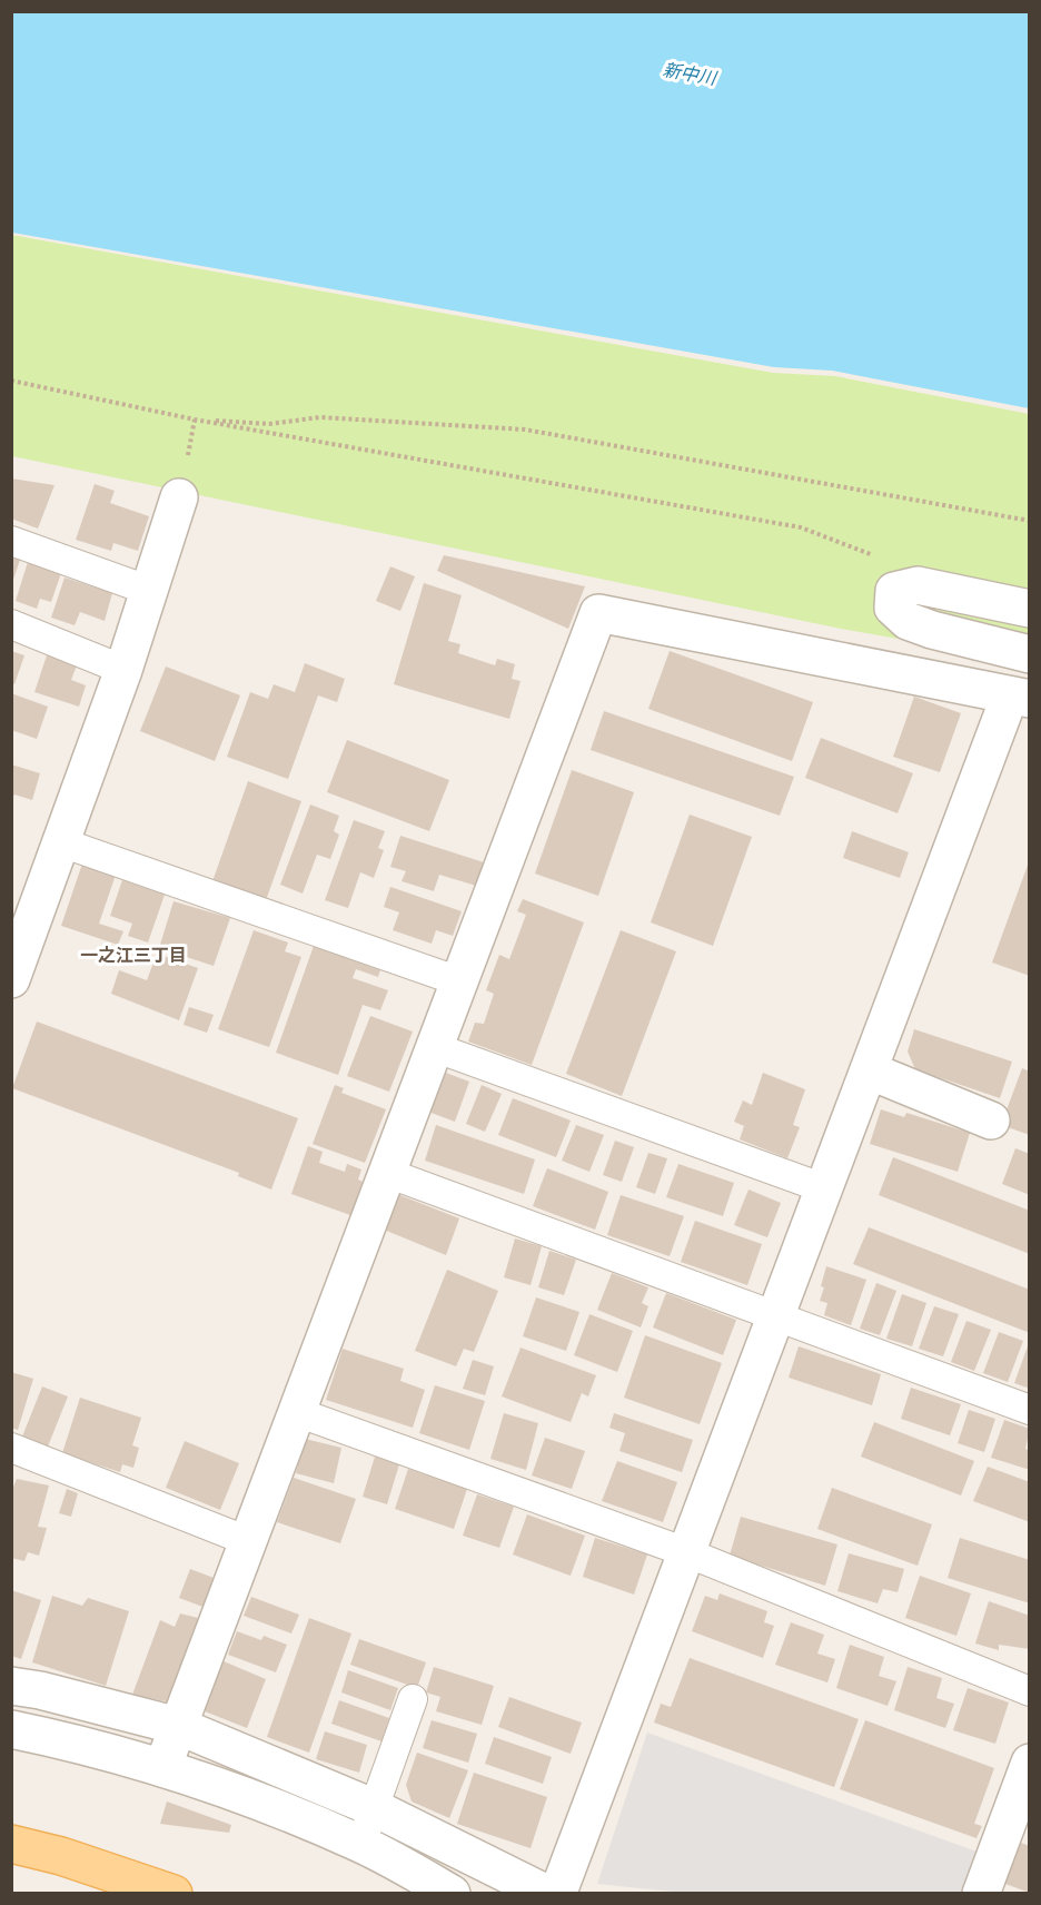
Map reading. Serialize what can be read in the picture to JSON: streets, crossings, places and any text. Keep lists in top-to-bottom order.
{
  "districts": ["一之江三丁目"],
  "water": ["新中川"]
}
